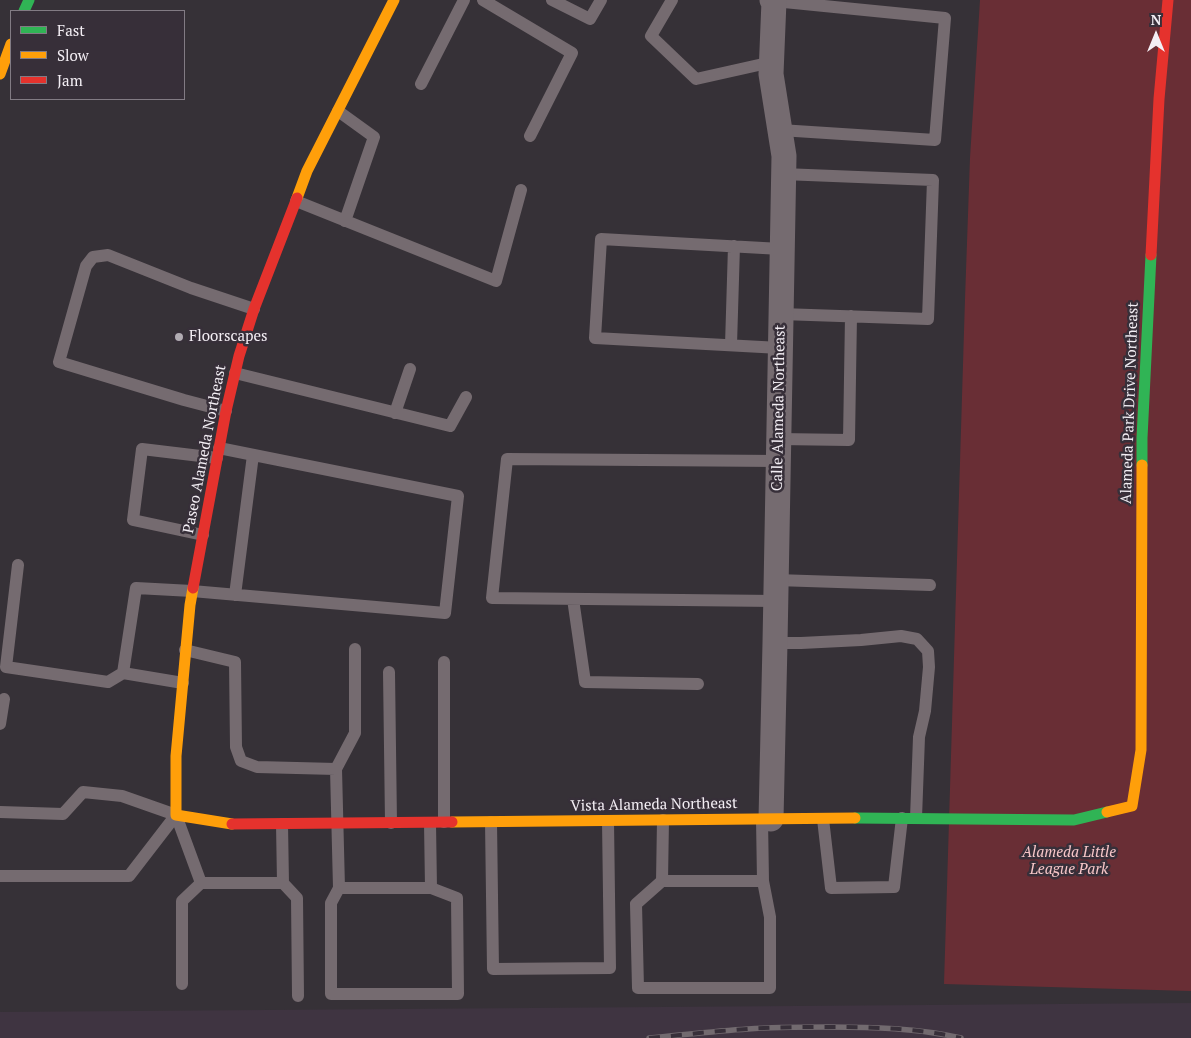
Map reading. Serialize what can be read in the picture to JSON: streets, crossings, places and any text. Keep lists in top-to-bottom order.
{
  "streets": {
    "street": [
      "Alameda Park Drive Northeast",
      "Calle Alameda Northeast",
      "Paseo Alameda Northeast",
      "Vista Alameda Northeast"
    ]
  },
  "crossings": [
    ["Alameda Park Drive Northeast", "Vista Alameda Northeast"],
    ["Calle Alameda Northeast", "Vista Alameda Northeast"],
    ["Paseo Alameda Northeast", "Vista Alameda Northeast"]
  ],
  "parks": ["Alameda Little League Park"],
  "places": ["Floorscapes"],
  "legend": ["Fast", "Slow", "Jam"],
  "north": "top"
}
